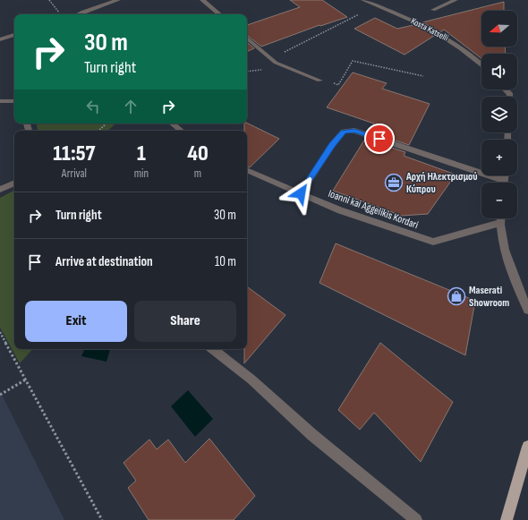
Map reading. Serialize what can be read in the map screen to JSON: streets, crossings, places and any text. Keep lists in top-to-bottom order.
{
  "streets": {
    "street": ["Kosta Katselli", "Ioanni kai Aggelikis Kordari"]
  },
  "places": {
    "office": ["Αρχή Ηλεκτρισμού Κύπρου"],
    "shop": ["Maserati Showroom"]
  },
  "north": "left",
  "page": {
    "map_buttons": ["+", "−"],
    "turn": ["30 m", "Turn right"],
    "eta": [
      "11:57",
      "Arrival",
      "1",
      "min",
      "40",
      "m"
    ],
    "list": [
      {
        "name": "Turn right",
        "value": "30 m"
      },
      {
        "name": "Arrive at destination",
        "value": "10 m"
      }
    ],
    "buttons": ["Exit", "Share"]
  }
}
